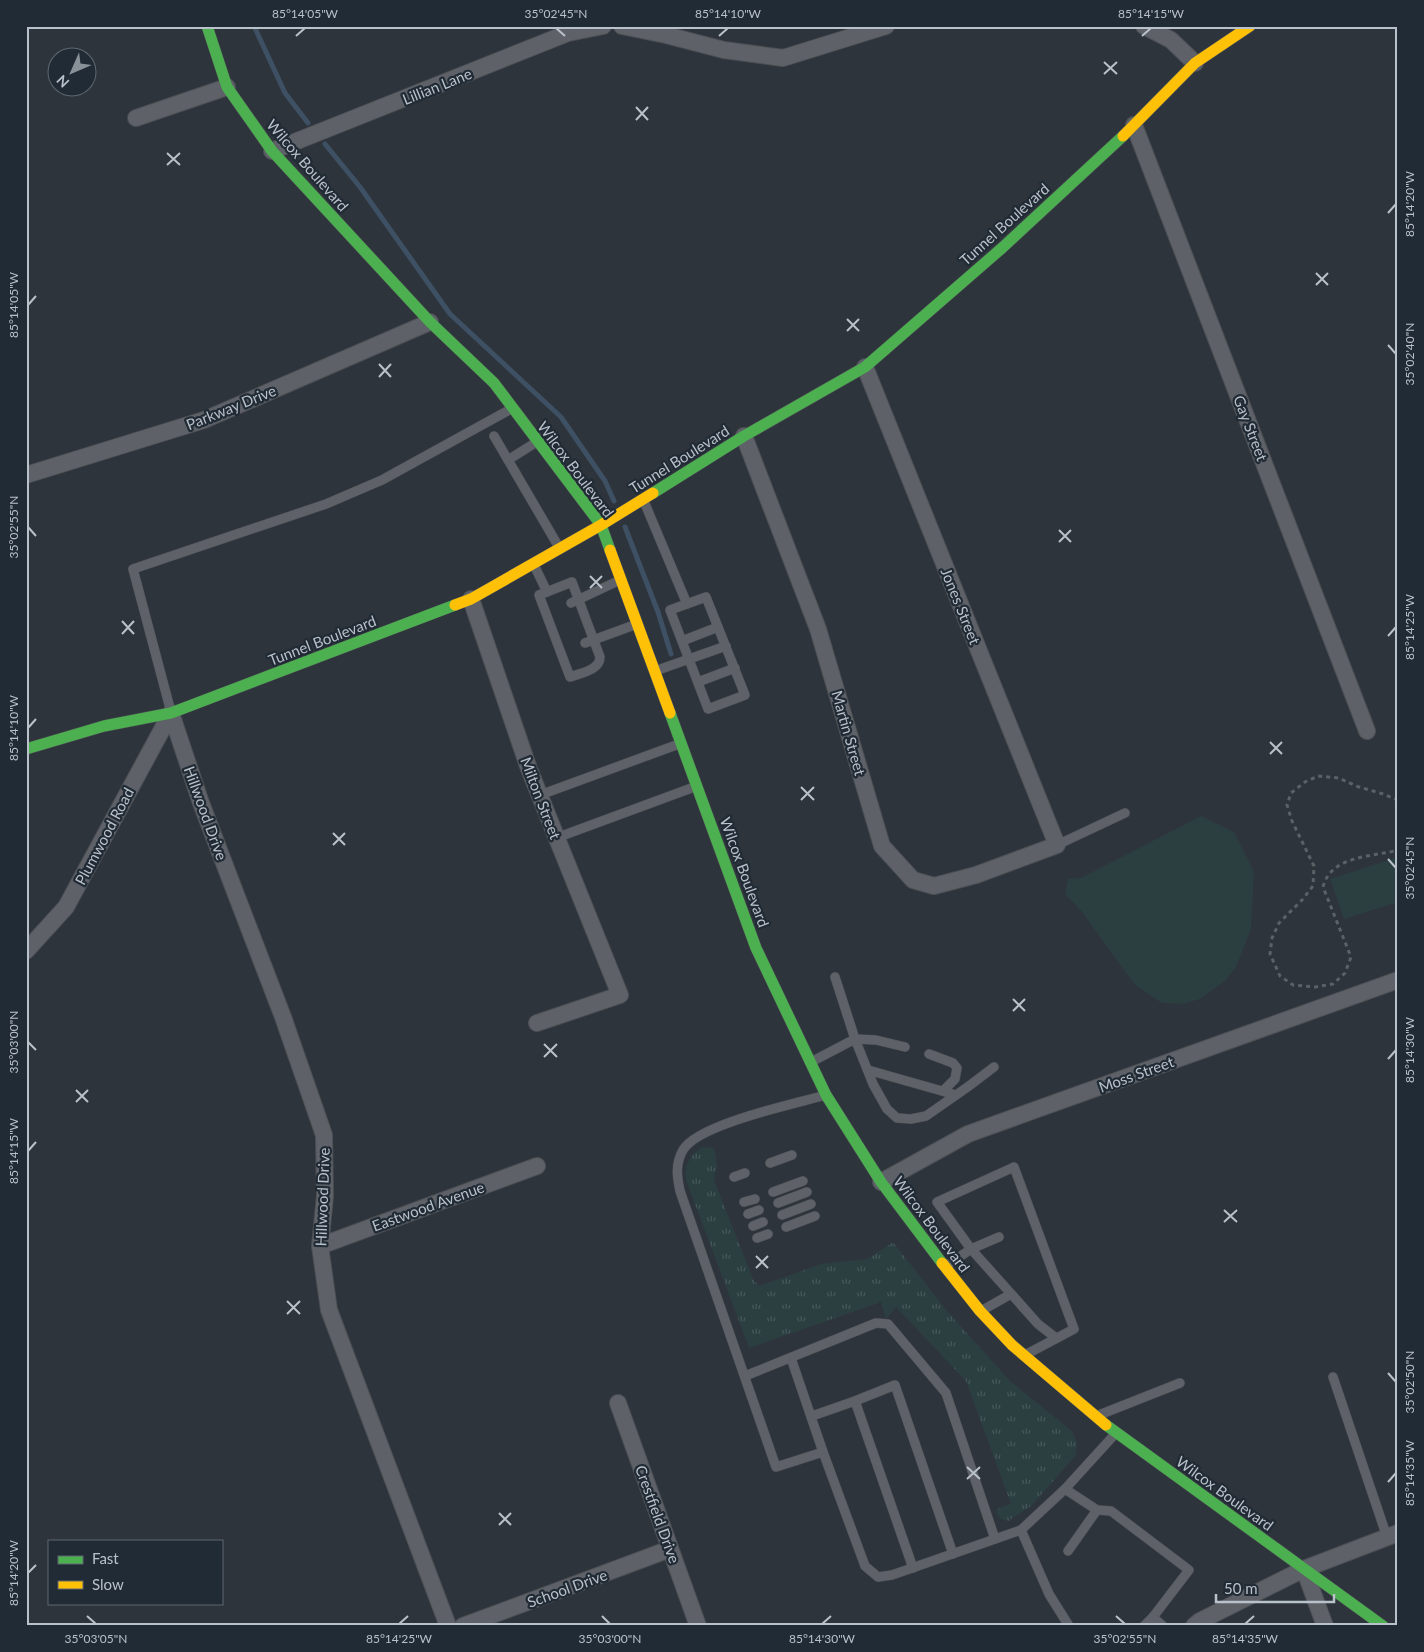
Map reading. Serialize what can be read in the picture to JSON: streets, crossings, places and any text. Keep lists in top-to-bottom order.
{
  "streets": {
    "main road": ["Wilcox Boulevard", "Tunnel Boulevard"],
    "street": [
      "Lillian Lane",
      "Parkway Drive",
      "Gay Street",
      "Jones Street",
      "Martin Street",
      "Milton Street",
      "Hillwood Drive",
      "Plumwood Road",
      "Moss Street",
      "Eastwood Avenue",
      "Crestfield Drive",
      "School Drive"
    ]
  },
  "crossings": [
    ["Lillian Lane", "Wilcox Boulevard"],
    ["Wilcox Boulevard", "Tunnel Boulevard"],
    ["Wilcox Boulevard", "Parkway Drive"],
    ["Wilcox Boulevard", "Moss Street"],
    ["Tunnel Boulevard", "Gay Street"],
    ["Tunnel Boulevard", "Jones Street"],
    ["Tunnel Boulevard", "Martin Street"],
    ["Tunnel Boulevard", "Milton Street"],
    ["Tunnel Boulevard", "Hillwood Drive"],
    ["Tunnel Boulevard", "Plumwood Road"],
    ["Jones Street", "Martin Street"],
    ["Hillwood Drive", "Plumwood Road"],
    ["Hillwood Drive", "Eastwood Avenue"],
    ["Crestfield Drive", "School Drive"]
  ],
  "legend": ["Fast", "Slow"],
  "scale_bar": "50 m",
  "north": "bottom left",
  "coordinates": [
    "85°14'05\"W",
    "35°02'45\"N",
    "85°14'10\"W",
    "85°14'15\"W",
    "85°14'20\"W",
    "35°02'40\"N",
    "35°02'55\"N",
    "85°14'25\"W",
    "35°03'00\"N",
    "85°14'30\"W",
    "35°02'50\"N",
    "85°14'35\"W",
    "35°03'05\"N"
  ]
}
